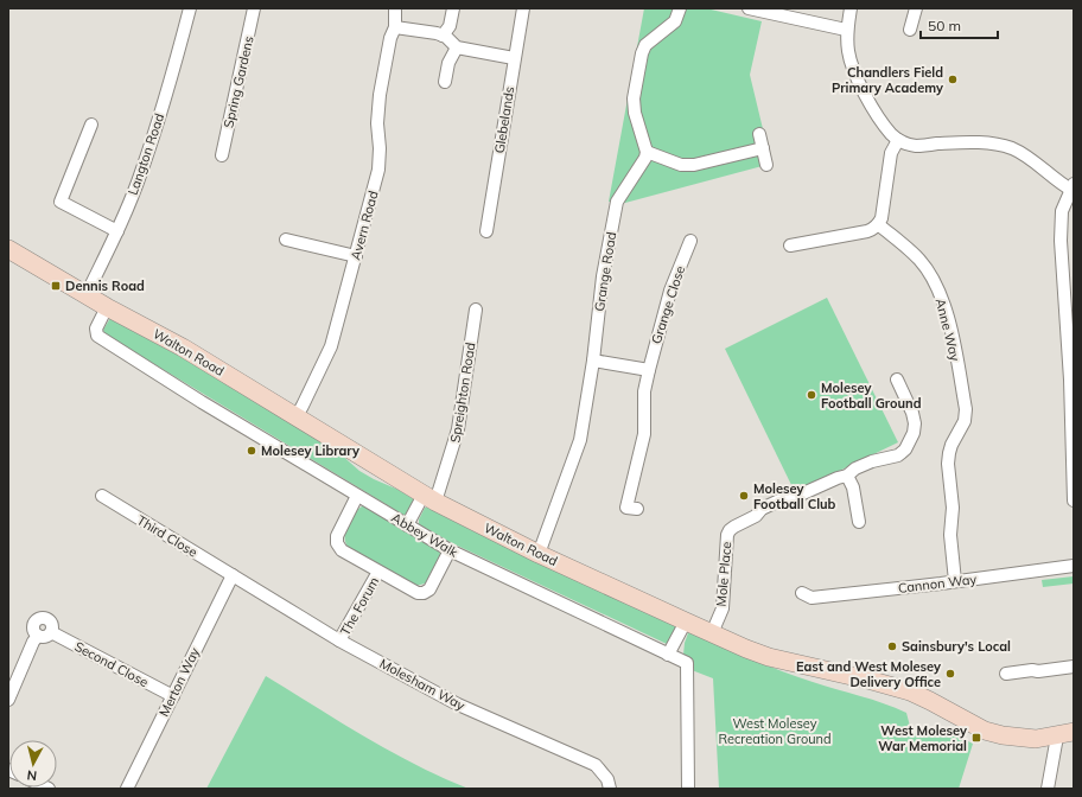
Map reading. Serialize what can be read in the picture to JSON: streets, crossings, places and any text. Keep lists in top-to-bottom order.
{
  "streets": {
    "main road": ["Walton Road"],
    "street": [
      "Spring Gardens",
      "Glebelands",
      "Langton Road",
      "Avern Road",
      "Grange Road",
      "Grange Close",
      "Anne Way",
      "Spreighton Road",
      "Abbey Walk",
      "Third Close",
      "Mole Place",
      "Cannon Way",
      "The Forum",
      "Second Close",
      "Merton Way",
      "Molesham Way"
    ]
  },
  "crossings": [
    ["Langton Road", "Walton Road"],
    ["Avern Road", "Walton Road"],
    ["Grange Road", "Walton Road"],
    ["Anne Way", "Cannon Way"],
    ["Walton Road", "Spreighton Road"],
    ["Walton Road", "Abbey Walk"],
    ["Walton Road", "Mole Place"],
    ["Spreighton Road", "Abbey Walk"],
    ["Abbey Walk", "The Forum"],
    ["Third Close", "Merton Way"],
    ["Third Close", "Molesham Way"],
    ["The Forum", "Molesham Way"],
    ["Second Close", "Merton Way"],
    ["Merton Way", "Molesham Way"]
  ],
  "parks": ["West Molesey Recreation Ground"],
  "places": {
    "other": [
      "Chandlers Field Primary Academy",
      "Molesey Football Ground",
      "Molesey Library",
      "Molesey Football Club",
      "Sainsbury's Local",
      "East and West Molesey Delivery Office"
    ],
    "transit": ["Dennis Road", "West Molesey War Memorial"]
  },
  "scale_bar": "50 m",
  "north": "bottom"
}
